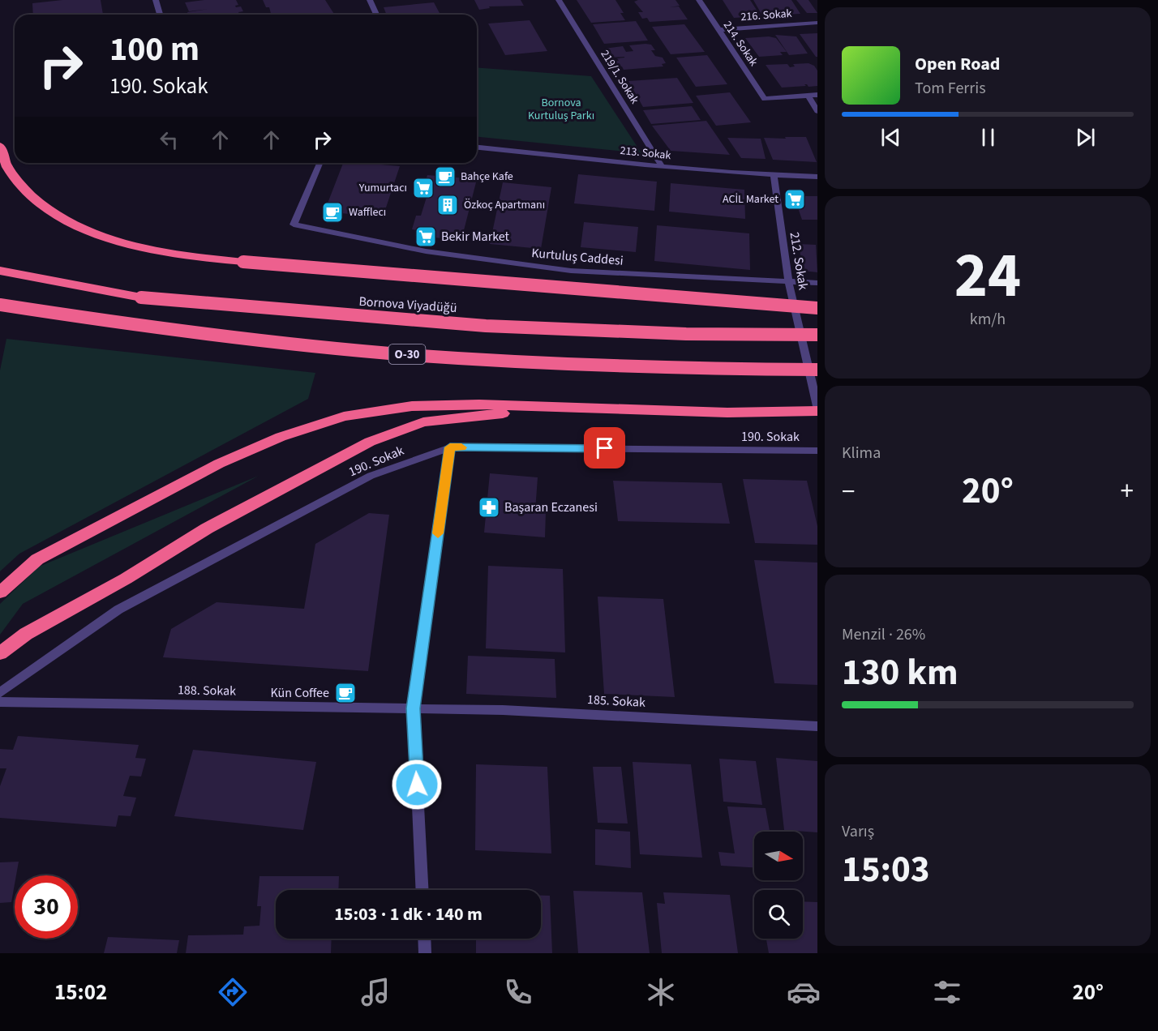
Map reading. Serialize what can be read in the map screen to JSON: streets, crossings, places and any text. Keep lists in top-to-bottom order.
{
  "streets": {
    "highway": ["Bornova Viyadüğü", "O-30"],
    "street": [
      "216. Sokak",
      "214. Sokak",
      "219/1. Sokak",
      "213. Sokak",
      "Kurtuluş Caddesi",
      "212. Sokak",
      "190. Sokak",
      "188. Sokak",
      "185. Sokak"
    ]
  },
  "crossings": [
    ["216. Sokak", "214. Sokak"],
    ["219/1. Sokak", "213. Sokak"],
    ["213. Sokak", "212. Sokak"],
    ["Kurtuluş Caddesi", "212. Sokak"],
    ["188. Sokak", "185. Sokak"]
  ],
  "parks": ["Bornova Kurtuluş Parkı"],
  "places": {
    "cafe": ["Bahçe Kafe", "Wafflecı", "Kün Coffee"],
    "supermarket": ["Yumurtacı", "ACİL Market", "Bekir Market"],
    "building": ["Özkoç Apartmanı"],
    "pharmacy": ["Başaran Eczanesi"]
  },
  "north": "right",
  "page": {
    "turn": ["100 m", "190. Sokak"],
    "song": ["Open Road", "Tom Ferris"],
    "tile": [
      ["24", "km/h"],
      "Klima",
      ["Menzil · 26%", "130 km"],
      ["Varış", "15:03"]
    ],
    "heat": ["−", "20°", "+"],
    "limit": "30",
    "trip": "15:03 · 1 dk · 140 m",
    "tabs": ["15:02", "20°"]
  }
}
